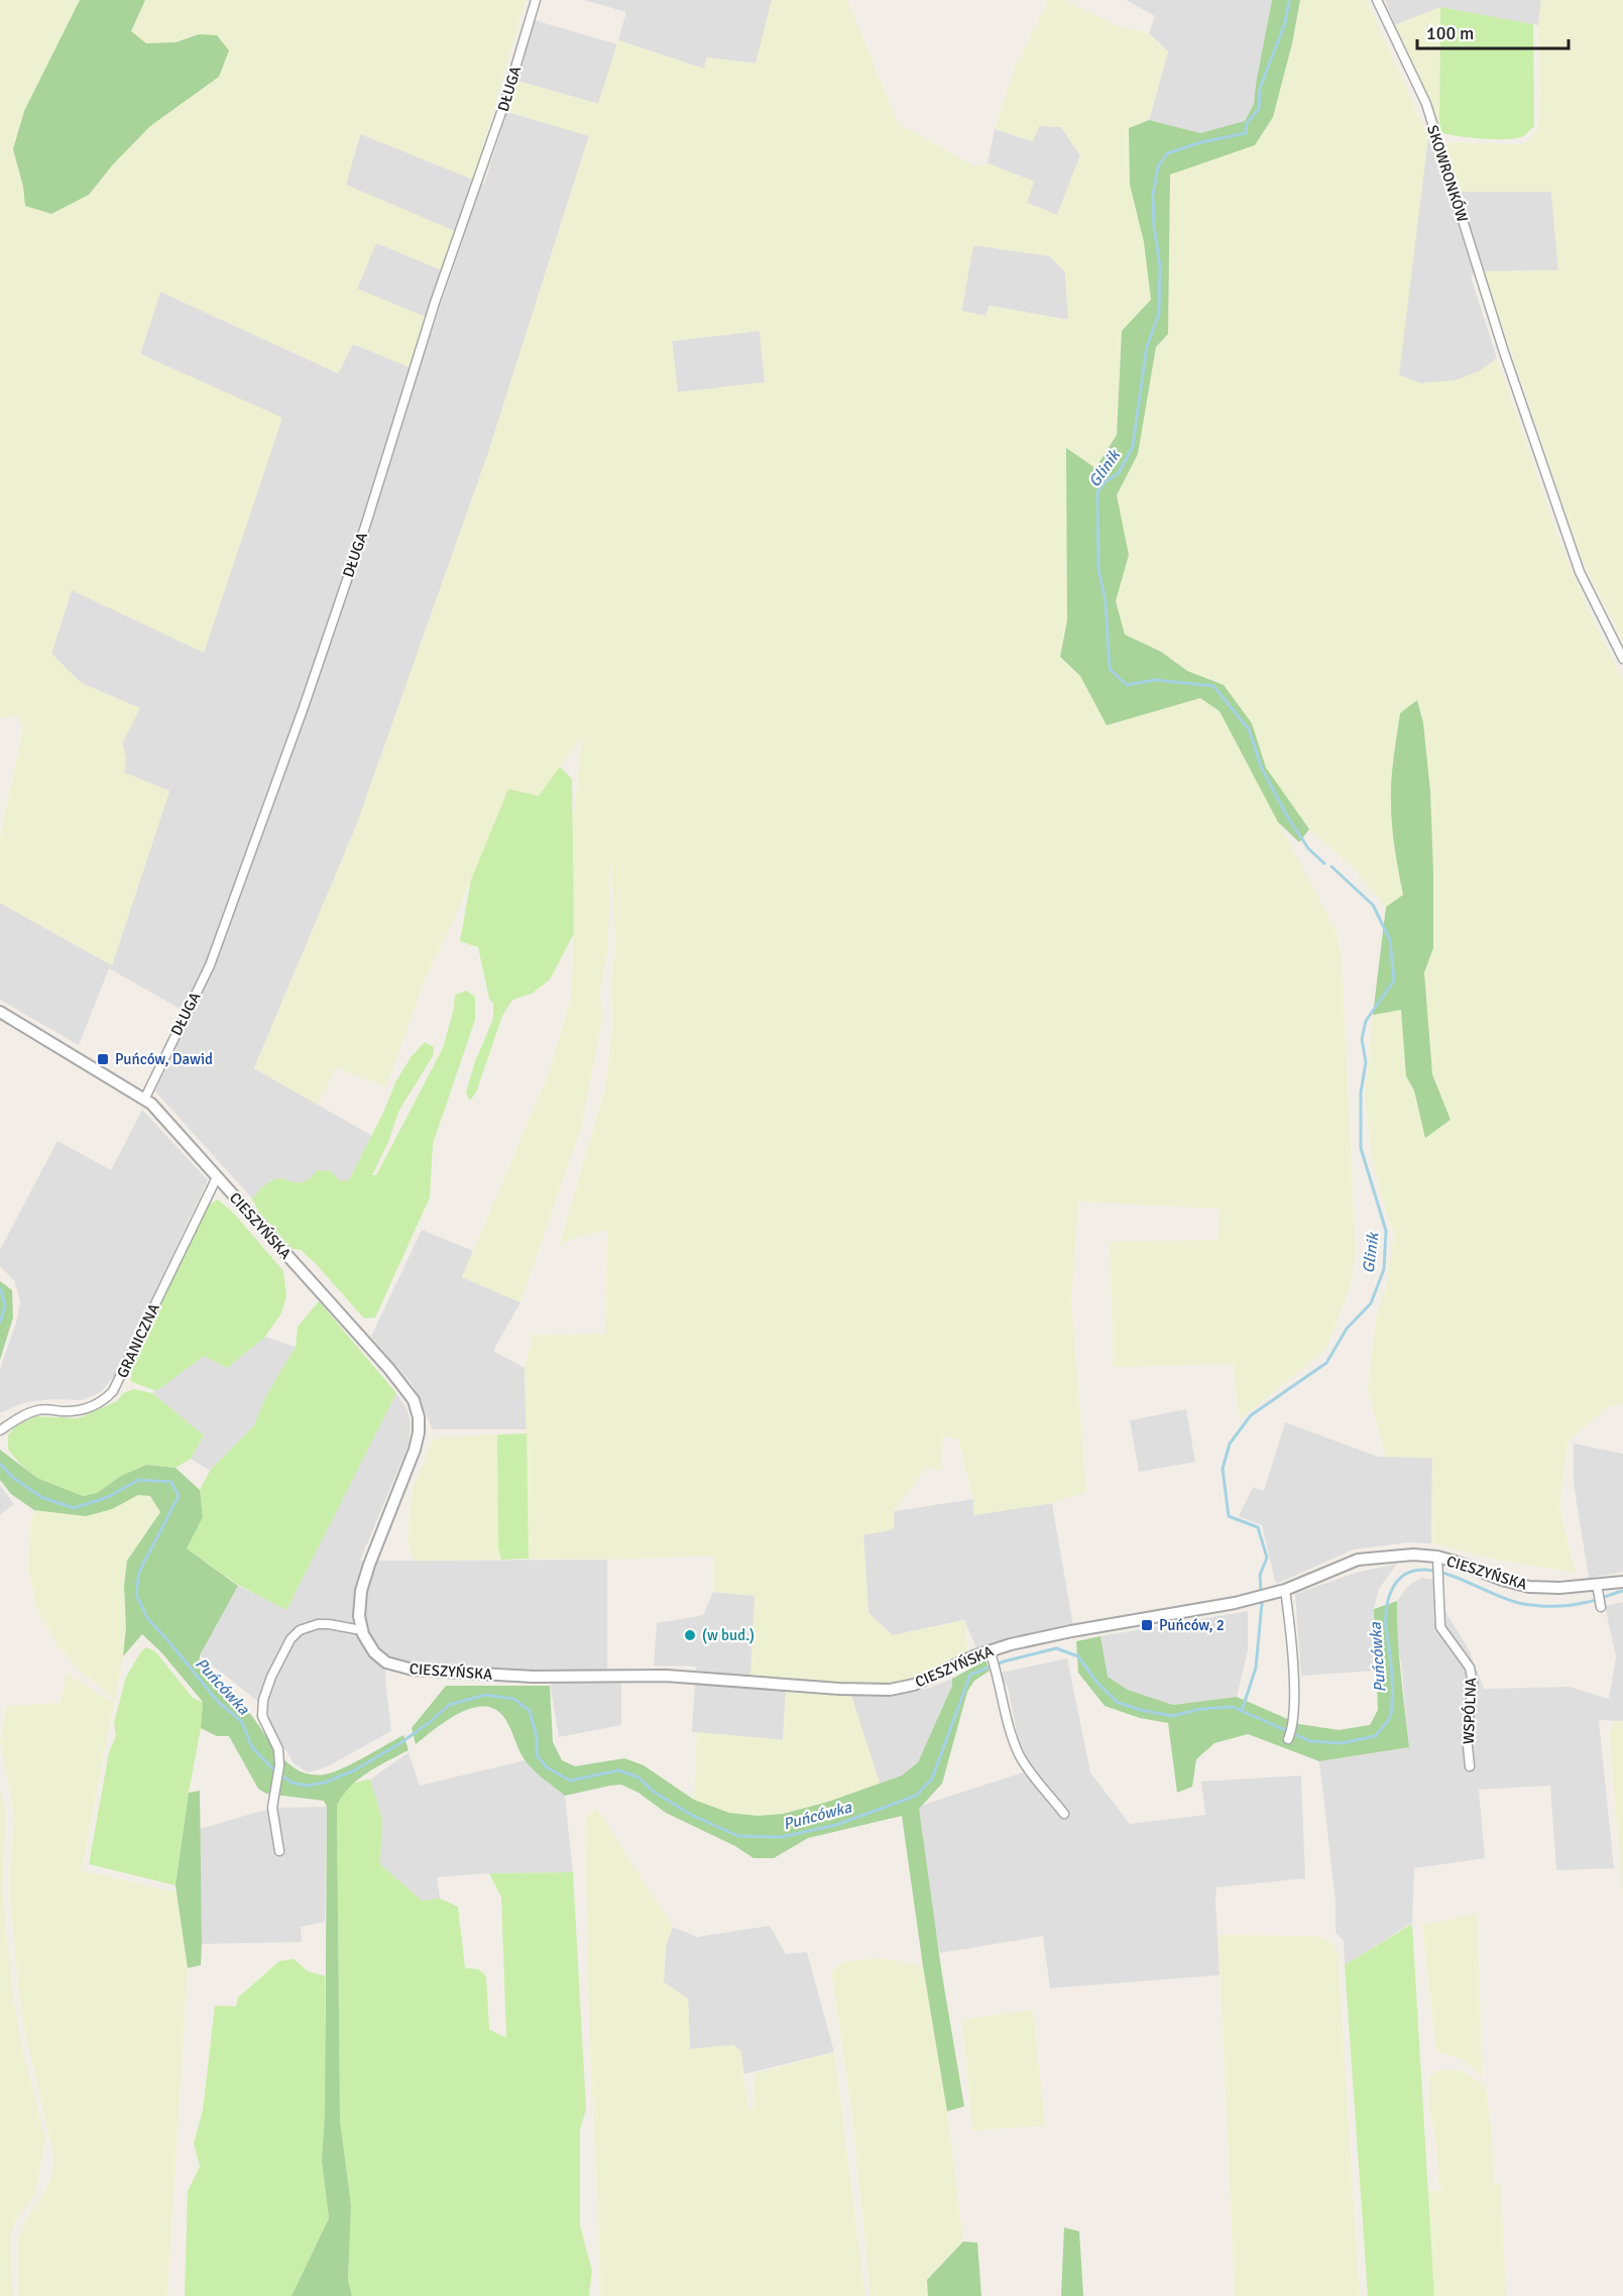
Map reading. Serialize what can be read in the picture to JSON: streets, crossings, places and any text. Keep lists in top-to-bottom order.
{
  "streets": {
    "street": [
      "DŁUGA",
      "SKOWRONKÓW",
      "CIESZYŃSKA",
      "GRANICZNA",
      "WSPÓLNA"
    ]
  },
  "crossings": [
    ["DŁUGA", "CIESZYŃSKA"],
    ["CIESZYŃSKA", "GRANICZNA"],
    ["CIESZYŃSKA", "WSPÓLNA"]
  ],
  "water": ["Glinik", "Puńcówka"],
  "places": {
    "transit": ["Puńców, Dawid", "Puńców, 2"],
    "other": ["(w bud.)"]
  },
  "scale_bar": "100 m"
}
